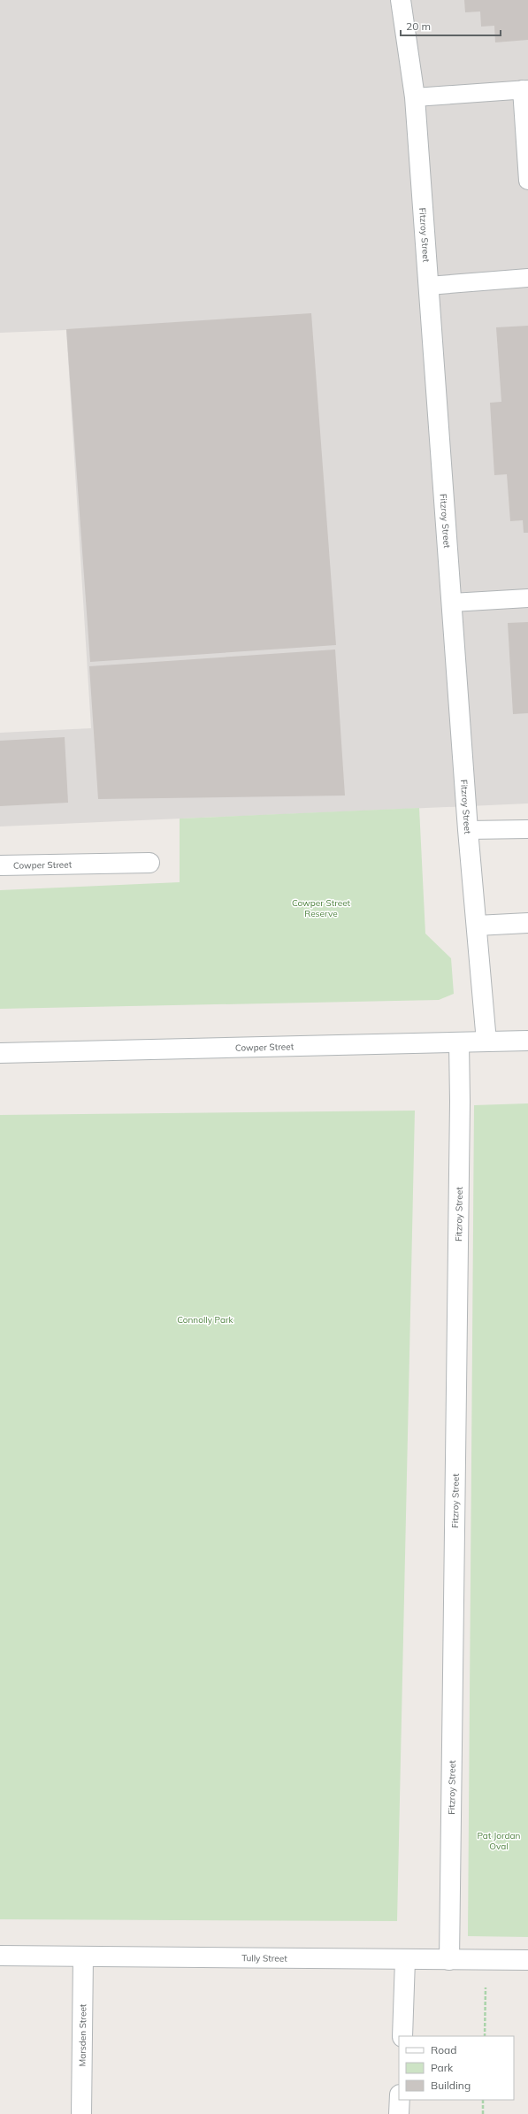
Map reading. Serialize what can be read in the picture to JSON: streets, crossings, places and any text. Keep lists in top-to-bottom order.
{
  "streets": {
    "street": [
      "Fitzroy Street",
      "Cowper Street",
      "Tully Street",
      "Marsden Street"
    ]
  },
  "crossings": [
    ["Fitzroy Street", "Cowper Street"],
    ["Fitzroy Street", "Tully Street"],
    ["Tully Street", "Marsden Street"]
  ],
  "parks": ["Cowper Street Reserve", "Connolly Park", "Pat Jordan Oval"],
  "legend": ["Road", "Park", "Building"],
  "scale_bar": "20 m"
}
